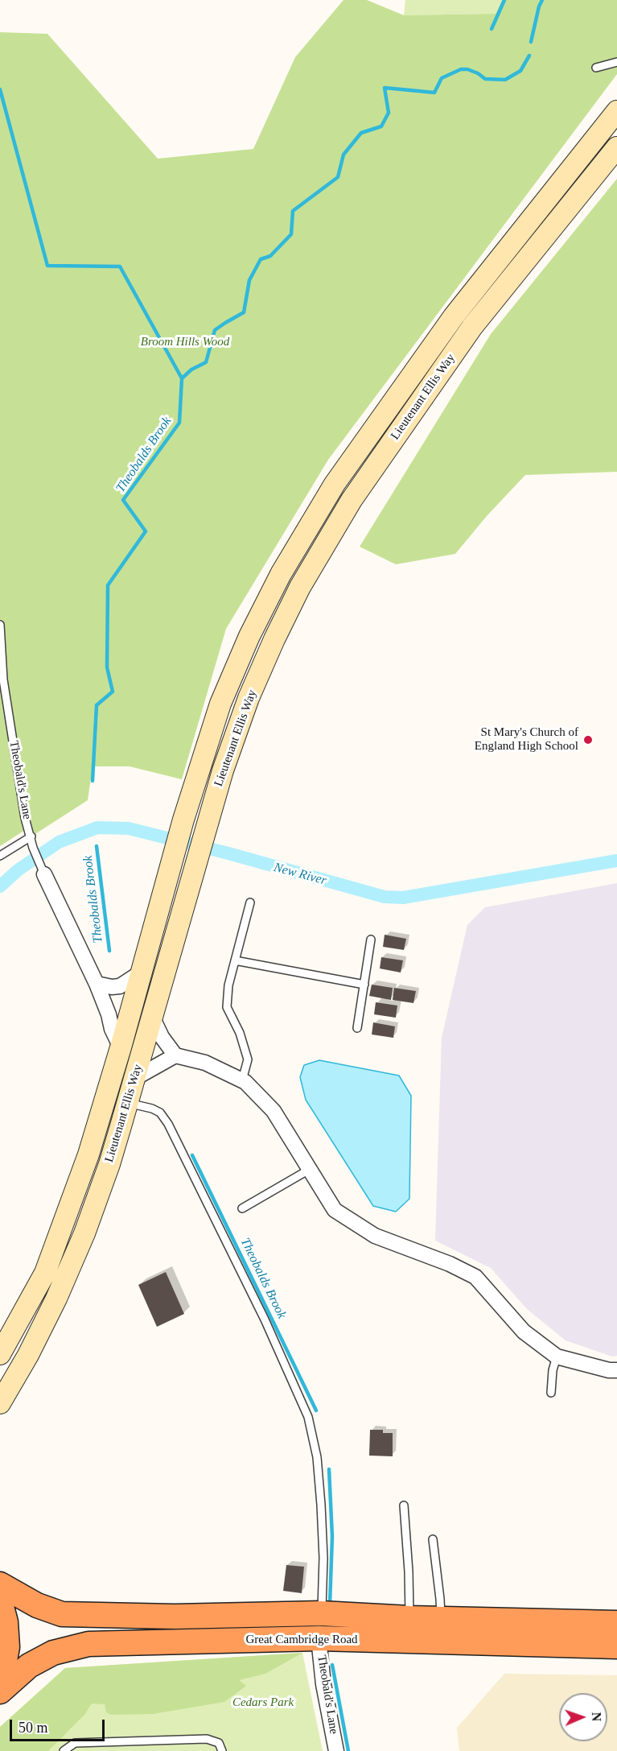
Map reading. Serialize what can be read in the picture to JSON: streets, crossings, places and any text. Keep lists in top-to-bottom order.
{
  "streets": {
    "highway": ["Great Cambridge Road"],
    "main road": ["Lieutenant Ellis Way"],
    "street": ["Theobald's Lane"]
  },
  "crossings": [
    ["Theobald's Lane", "Great Cambridge Road"]
  ],
  "water": ["Theobalds Brook", "New River"],
  "parks": ["Broom Hills Wood", "Cedars Park"],
  "places": ["St Mary's Church of England High School"],
  "scale_bar": "50 m",
  "north": "right"
}
